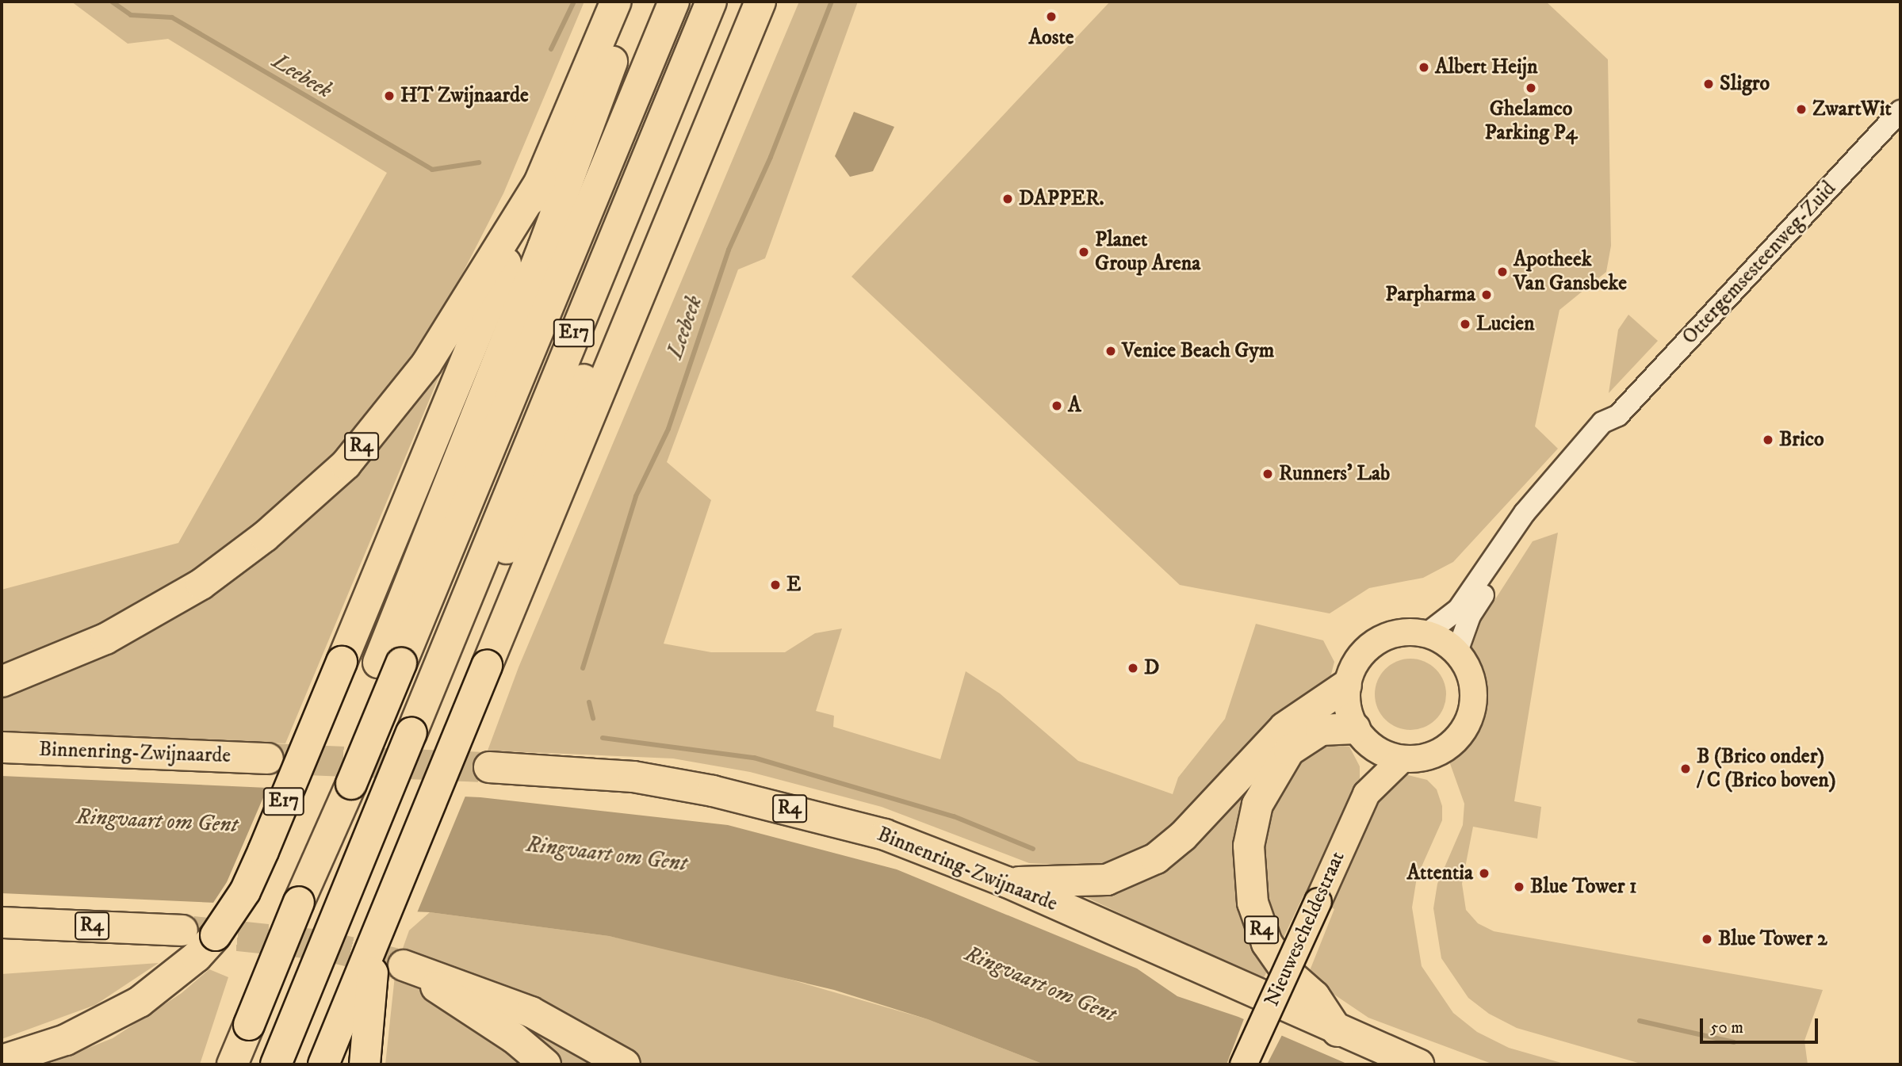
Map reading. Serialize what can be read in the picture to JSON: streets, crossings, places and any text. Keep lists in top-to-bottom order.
{
  "streets": {
    "highway": ["E17", "R4", "Binnenring-Zwijnaarde"],
    "main road": ["Nieuwescheldestraat"],
    "street": ["Ottergemsesteenweg-Zuid"]
  },
  "crossings": [
    ["Ottergemsesteenweg-Zuid", "R4"],
    ["Ottergemsesteenweg-Zuid", "Nieuwescheldestraat"],
    ["E17", "R4"],
    ["R4", "Binnenring-Zwijnaarde"],
    ["R4", "Nieuwescheldestraat"]
  ],
  "water": ["Leebeek", "Ringvaart om Gent"],
  "places": [
    "Aoste",
    "Albert Heijn",
    "Sligro",
    "Ghelamco Parking P4",
    "HT Zwijnaarde",
    "ZwartWit",
    "DAPPER.",
    "Planet Group Arena",
    "Apotheek Van Gansbeke",
    "Parpharma",
    "Lucien",
    "Venice Beach Gym",
    "A",
    "Brico",
    "Runners' Lab",
    "E",
    "D",
    "B (Brico onder) / C (Brico boven)",
    "Attentia",
    "Blue Tower 1",
    "Blue Tower 2"
  ],
  "scale_bar": "50 m"
}
